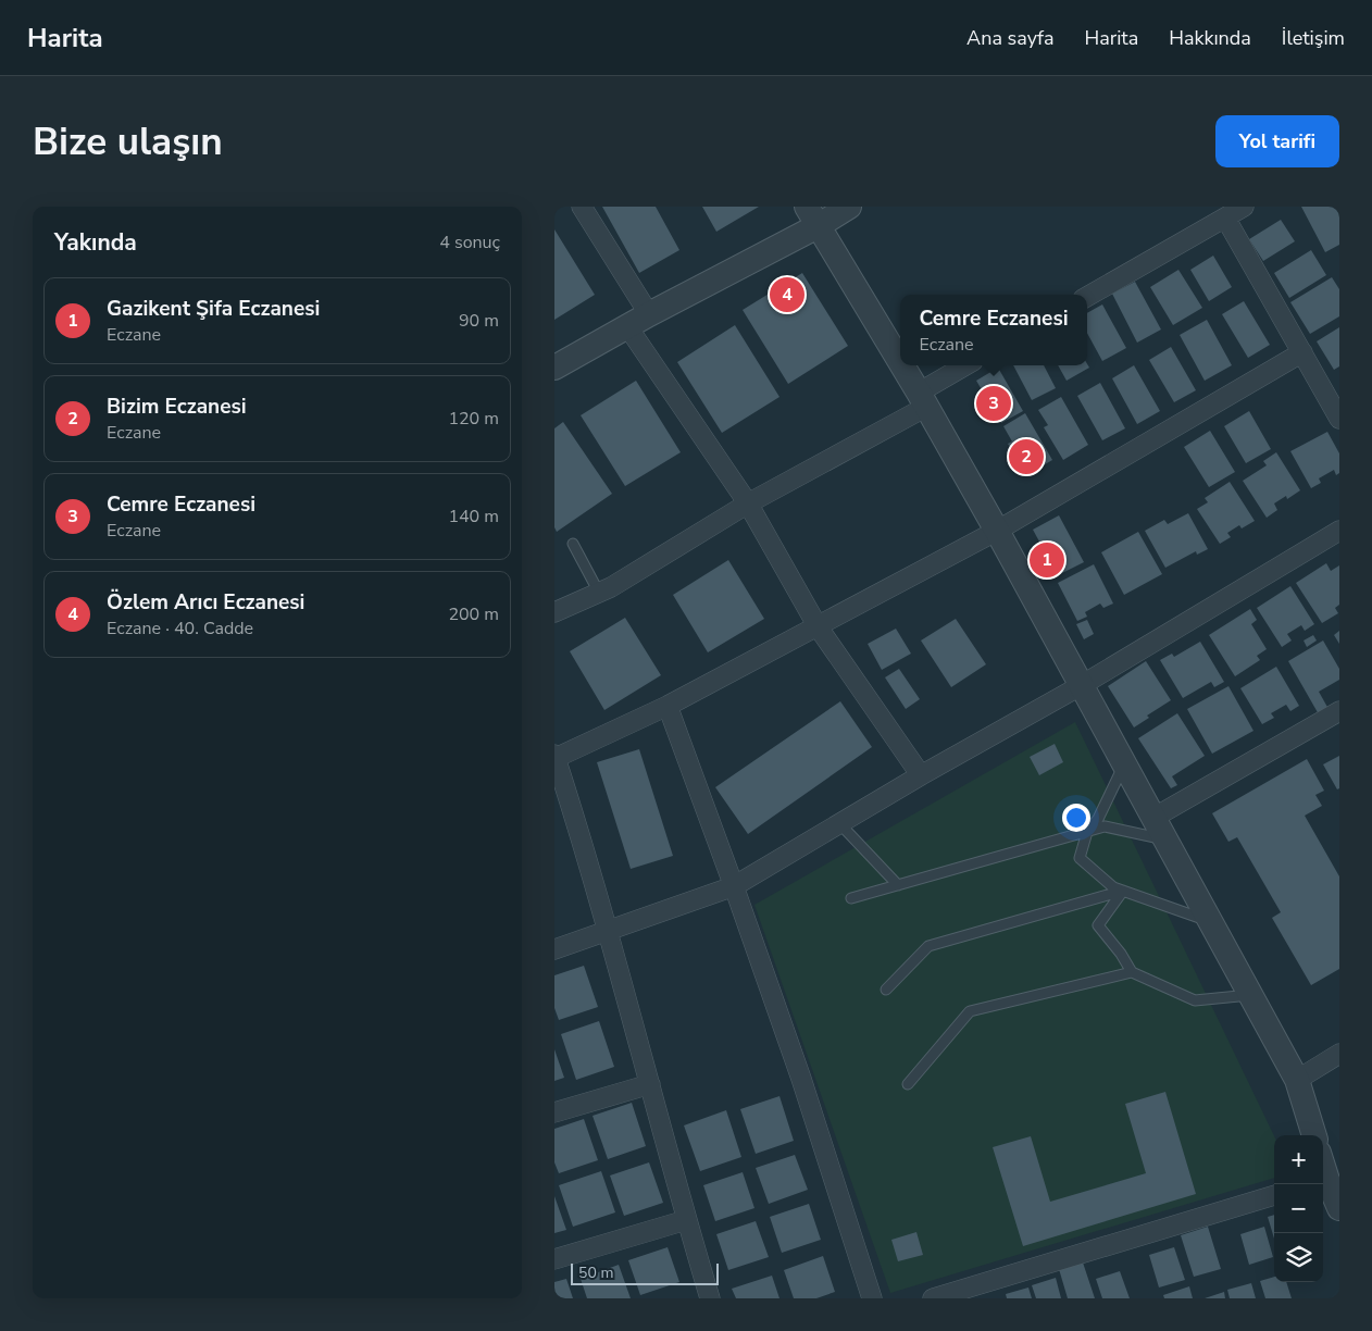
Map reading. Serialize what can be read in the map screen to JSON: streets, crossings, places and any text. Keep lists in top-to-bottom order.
{
  "scale_bar": "50 m",
  "page": {
    "header": "Harita",
    "nav": [
      "Ana sayfa",
      "Harita",
      "Hakkında",
      "İletişim"
    ],
    "buttons": "Yol tarifi",
    "title": "Bize ulaşın",
    "heading": ["Yakında", "4 sonuç"],
    "pins": [
      "4",
      "3",
      "2",
      "1"
    ],
    "list": [
      {
        "mark": "1",
        "name": "Gazikent Şifa Eczanesi",
        "note": "Eczane",
        "value": "90 m"
      },
      {
        "mark": "2",
        "name": "Bizim Eczanesi",
        "note": "Eczane",
        "value": "120 m"
      },
      {
        "mark": "3",
        "name": "Cemre Eczanesi",
        "note": "Eczane",
        "value": "140 m"
      },
      {
        "mark": "4",
        "name": "Özlem Arıcı Eczanesi",
        "note": "Eczane · 40. Cadde",
        "value": "200 m"
      }
    ],
    "popup": ["Cemre Eczanesi", "Eczane"],
    "map_buttons": ["+", "−"],
    "scale": "50 m"
  }
}
